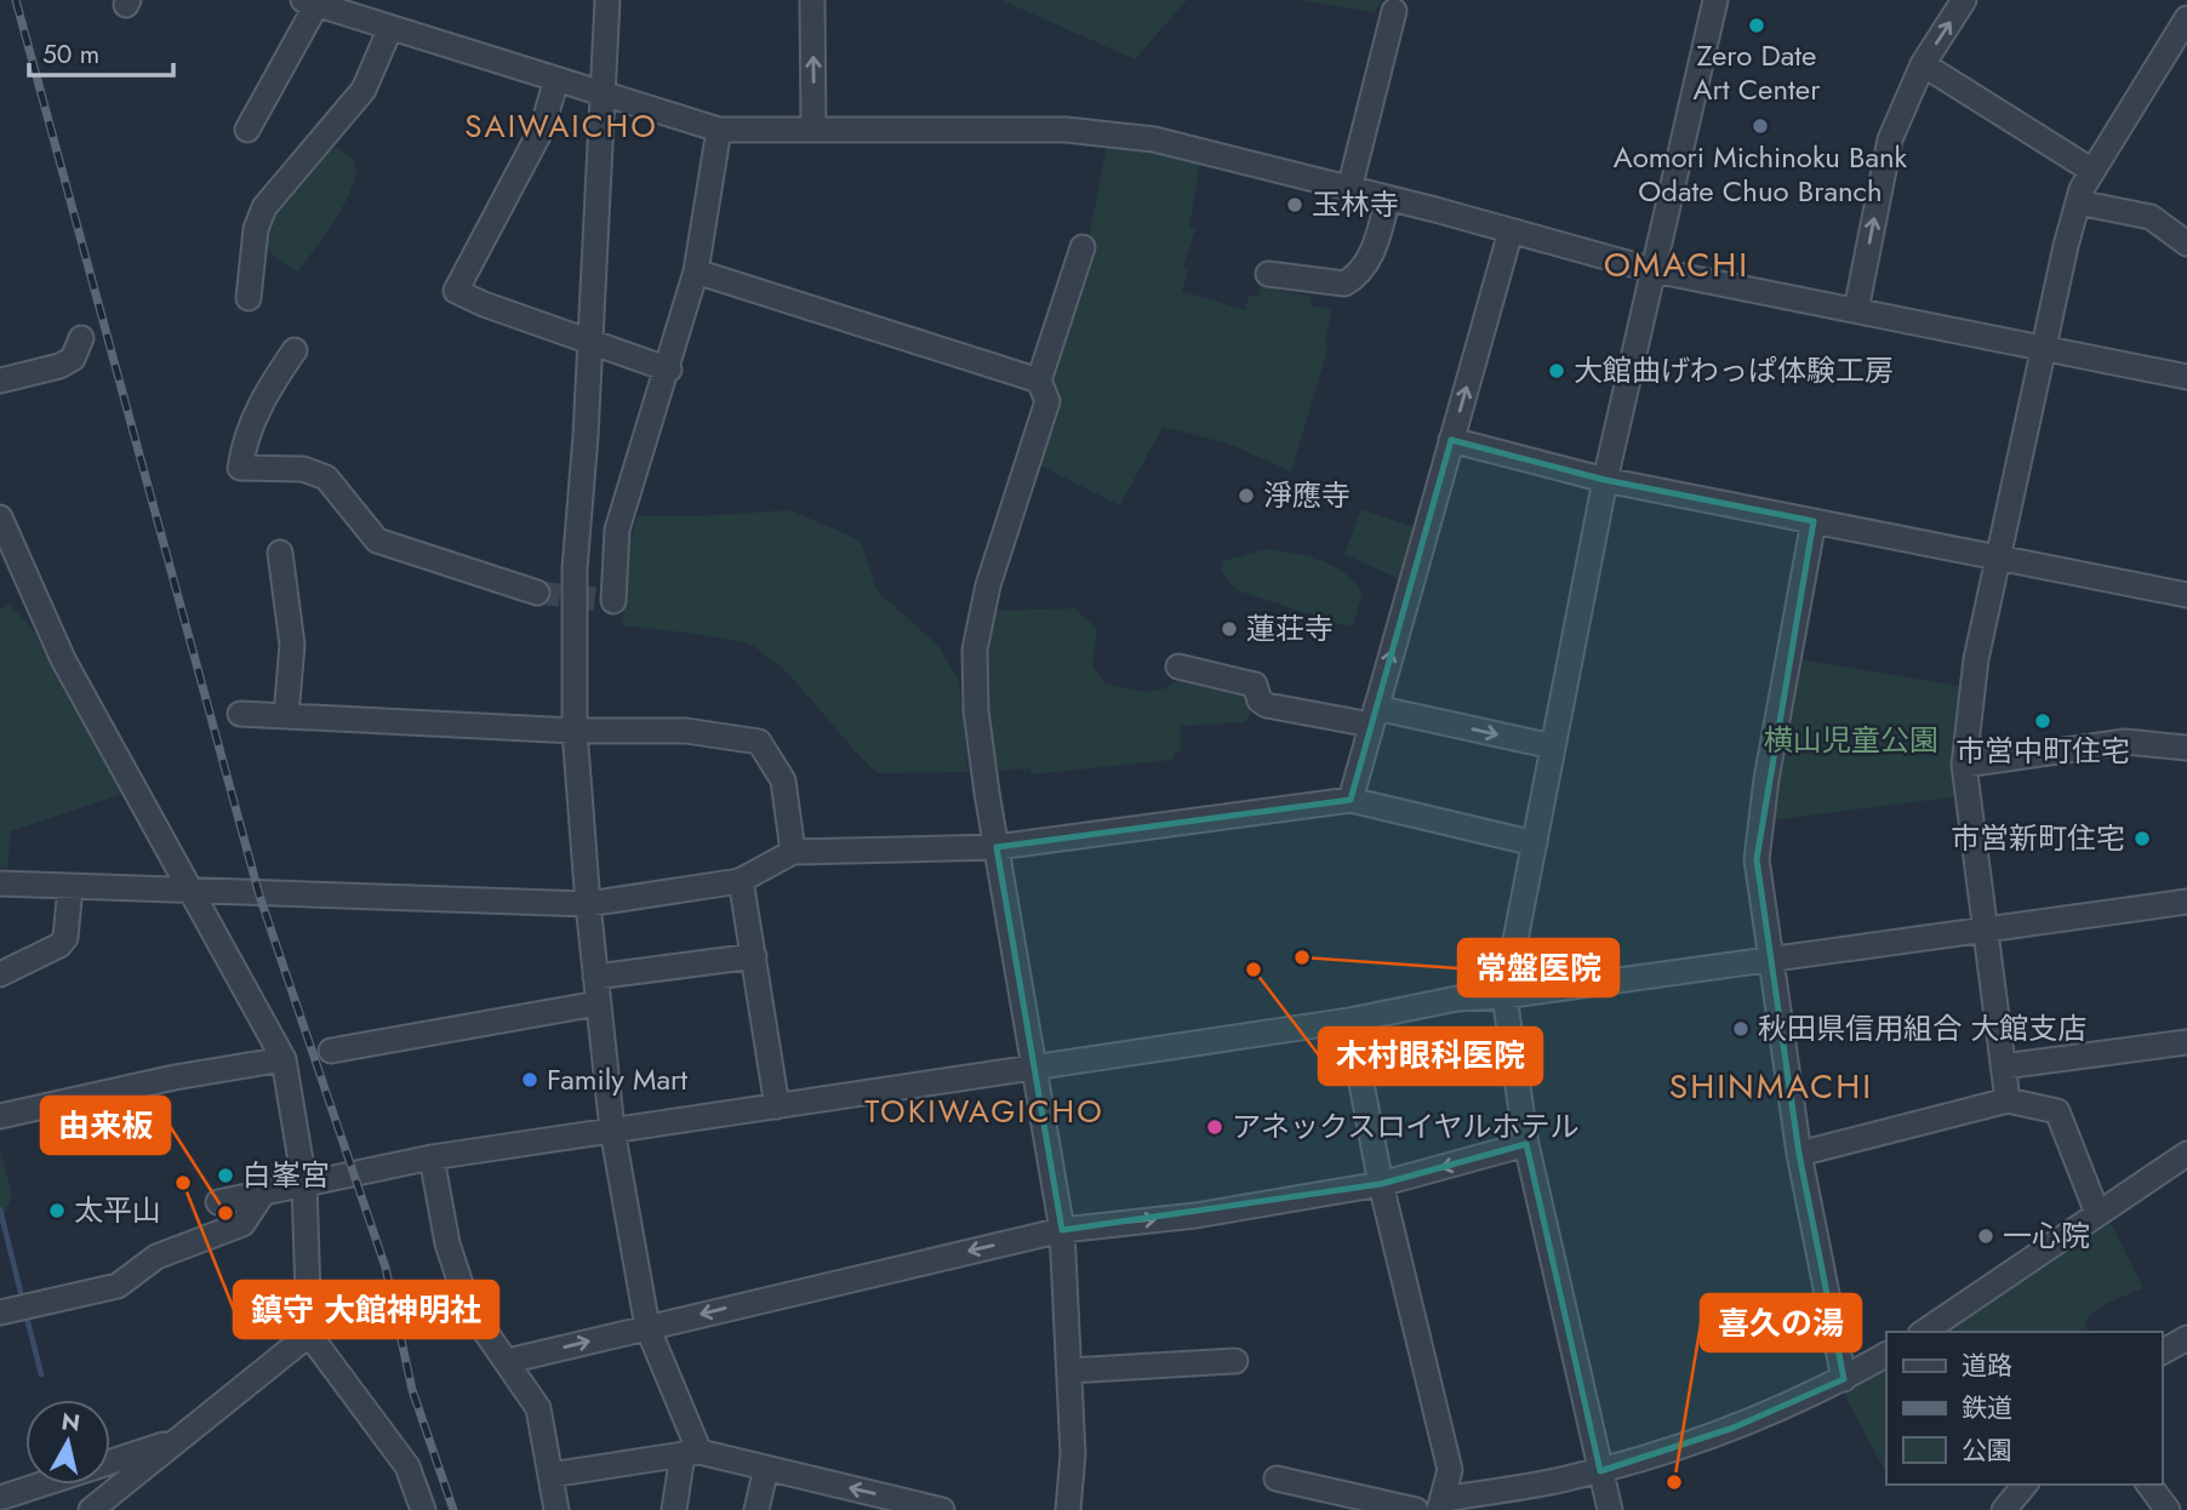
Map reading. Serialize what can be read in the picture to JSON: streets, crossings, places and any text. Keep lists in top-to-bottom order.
{
  "districts": [
    "SAIWAICHO",
    "OMACHI",
    "SHINMACHI",
    "TOKIWAGICHO"
  ],
  "parks": ["横山児童公園"],
  "places": [
    "Zero Date Art Center",
    "Aomori Michinoku Bank Odate Chuo Branch",
    "玉林寺",
    "大館曲げわっぱ体験工房",
    "淨應寺",
    "蓮荘寺",
    "市営中町住宅",
    "市営新町住宅",
    "常盤医院",
    "木村眼科医院",
    "秋田県信用組合 大館支店",
    "Family Mart",
    "アネックスロイヤルホテル",
    "白峯宮",
    "鎮守 大館神明社",
    "太平山",
    "由来板",
    "一心院",
    "喜久の湯"
  ],
  "legend": ["道路", "鉄道", "公園"],
  "scale_bar": "50 m",
  "north": "top"
}
